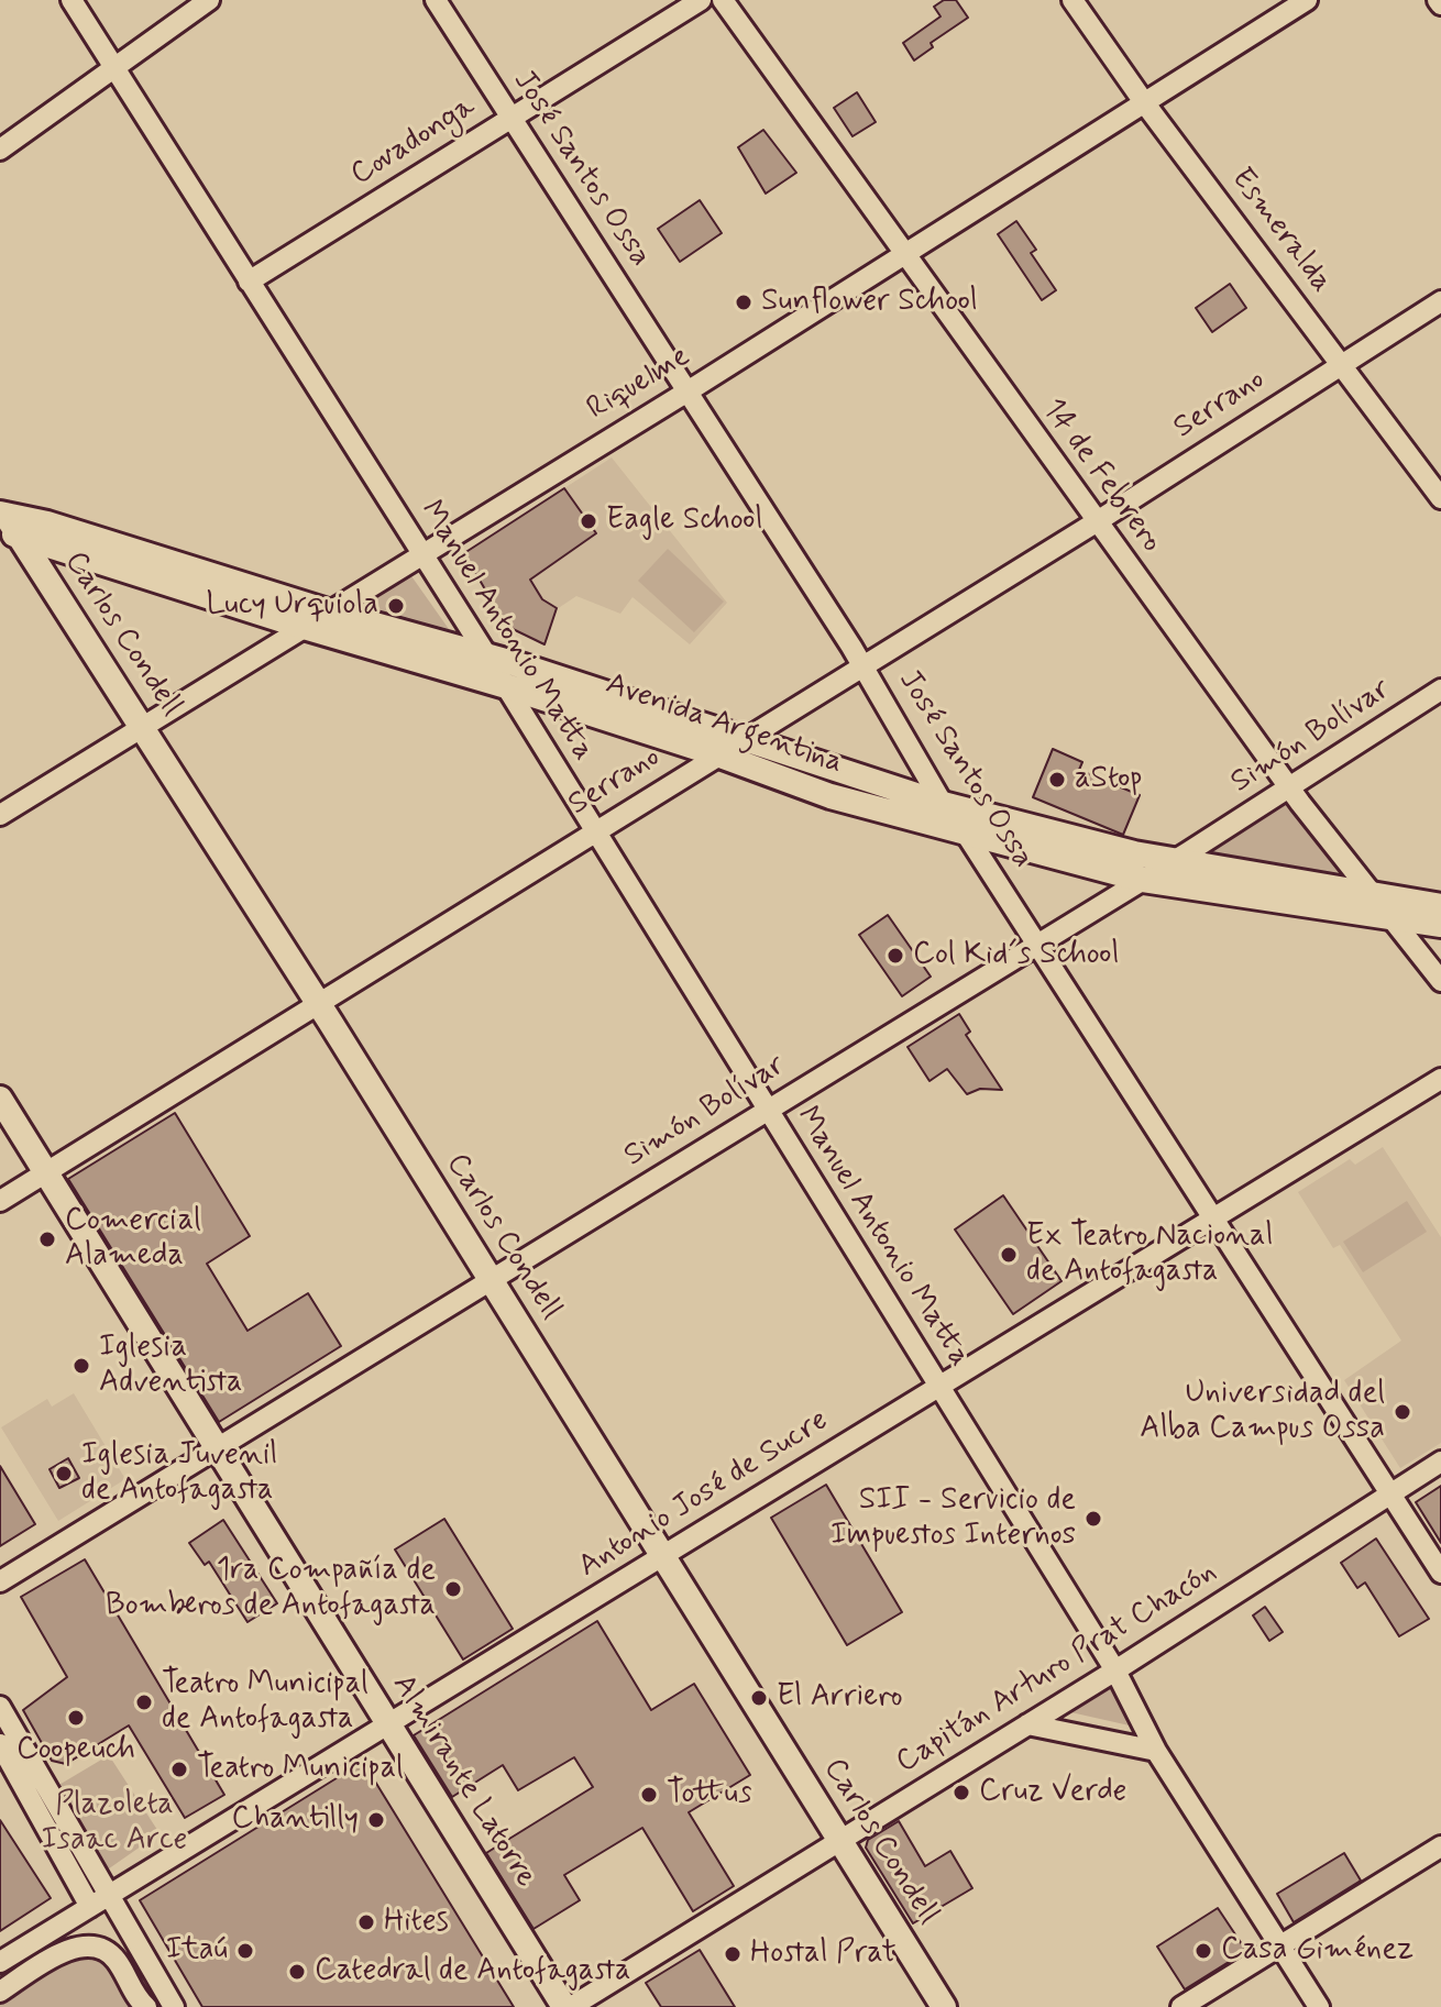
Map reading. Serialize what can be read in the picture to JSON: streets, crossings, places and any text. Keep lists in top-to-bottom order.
{
  "streets": {
    "main road": ["Carlos Condell", "Avenida Argentina", "Almirante Latorre"],
    "street": [
      "Covadonga",
      "José Santos Ossa",
      "Esmeralda",
      "Riquelme",
      "Serrano",
      "14 de Febrero",
      "Manuel Antonio Matta",
      "Simón Bolívar",
      "Antonio José de Sucre",
      "Capitán Arturo Prat Chacón"
    ]
  },
  "crossings": [
    ["Covadonga", "José Santos Ossa"],
    ["Covadonga", "Manuel Antonio Matta"],
    ["José Santos Ossa", "Riquelme"],
    ["José Santos Ossa", "Serrano"],
    ["José Santos Ossa", "Avenida Argentina"],
    ["José Santos Ossa", "Simón Bolívar"],
    ["José Santos Ossa", "Antonio José de Sucre"],
    ["José Santos Ossa", "Capitán Arturo Prat Chacón"],
    ["Esmeralda", "Riquelme"],
    ["Esmeralda", "Serrano"],
    ["Riquelme", "14 de Febrero"],
    ["Riquelme", "Manuel Antonio Matta"],
    ["Riquelme", "Carlos Condell"],
    ["Riquelme", "Avenida Argentina"],
    ["Serrano", "14 de Febrero"],
    ["Serrano", "Manuel Antonio Matta"],
    ["Serrano", "Carlos Condell"],
    ["Serrano", "Avenida Argentina"],
    ["Serrano", "Almirante Latorre"],
    ["14 de Febrero", "Avenida Argentina"],
    ["14 de Febrero", "Simón Bolívar"],
    ["Manuel Antonio Matta", "Avenida Argentina"],
    ["Manuel Antonio Matta", "Simón Bolívar"],
    ["Manuel Antonio Matta", "Antonio José de Sucre"],
    ["Manuel Antonio Matta", "Capitán Arturo Prat Chacón"],
    ["Carlos Condell", "Avenida Argentina"],
    ["Carlos Condell", "Simón Bolívar"],
    ["Carlos Condell", "Antonio José de Sucre"],
    ["Carlos Condell", "Capitán Arturo Prat Chacón"],
    ["Avenida Argentina", "Simón Bolívar"],
    ["Simón Bolívar", "Almirante Latorre"],
    ["Antonio José de Sucre", "Almirante Latorre"],
    ["Capitán Arturo Prat Chacón", "Almirante Latorre"]
  ],
  "parks": ["Plazoleta Isaac Arce"],
  "places": [
    "Sunflower School",
    "Eagle School",
    "Lucy Urquiola",
    "aStop",
    "Col Kid´s School",
    "Comercial Alameda",
    "Ex Teatro Nacional de Antofagasta",
    "Iglesia Adventista",
    "Universidad del Alba Campus Ossa",
    "Iglesia Juvenil de Antofagasta",
    "SII - Servicio de Impuestos Internos",
    "1ra Compañía de Bomberos de Antofagasta",
    "El Arriero",
    "Teatro Municipal de Antofagasta",
    "Coopeuch",
    "Teatro Municipal",
    "Cruz Verde",
    "Tottus",
    "Chantilly",
    "Hites",
    "Itaú",
    "Casa Giménez",
    "Hostal Prat",
    "Catedral de Antofagasta"
  ]
}
